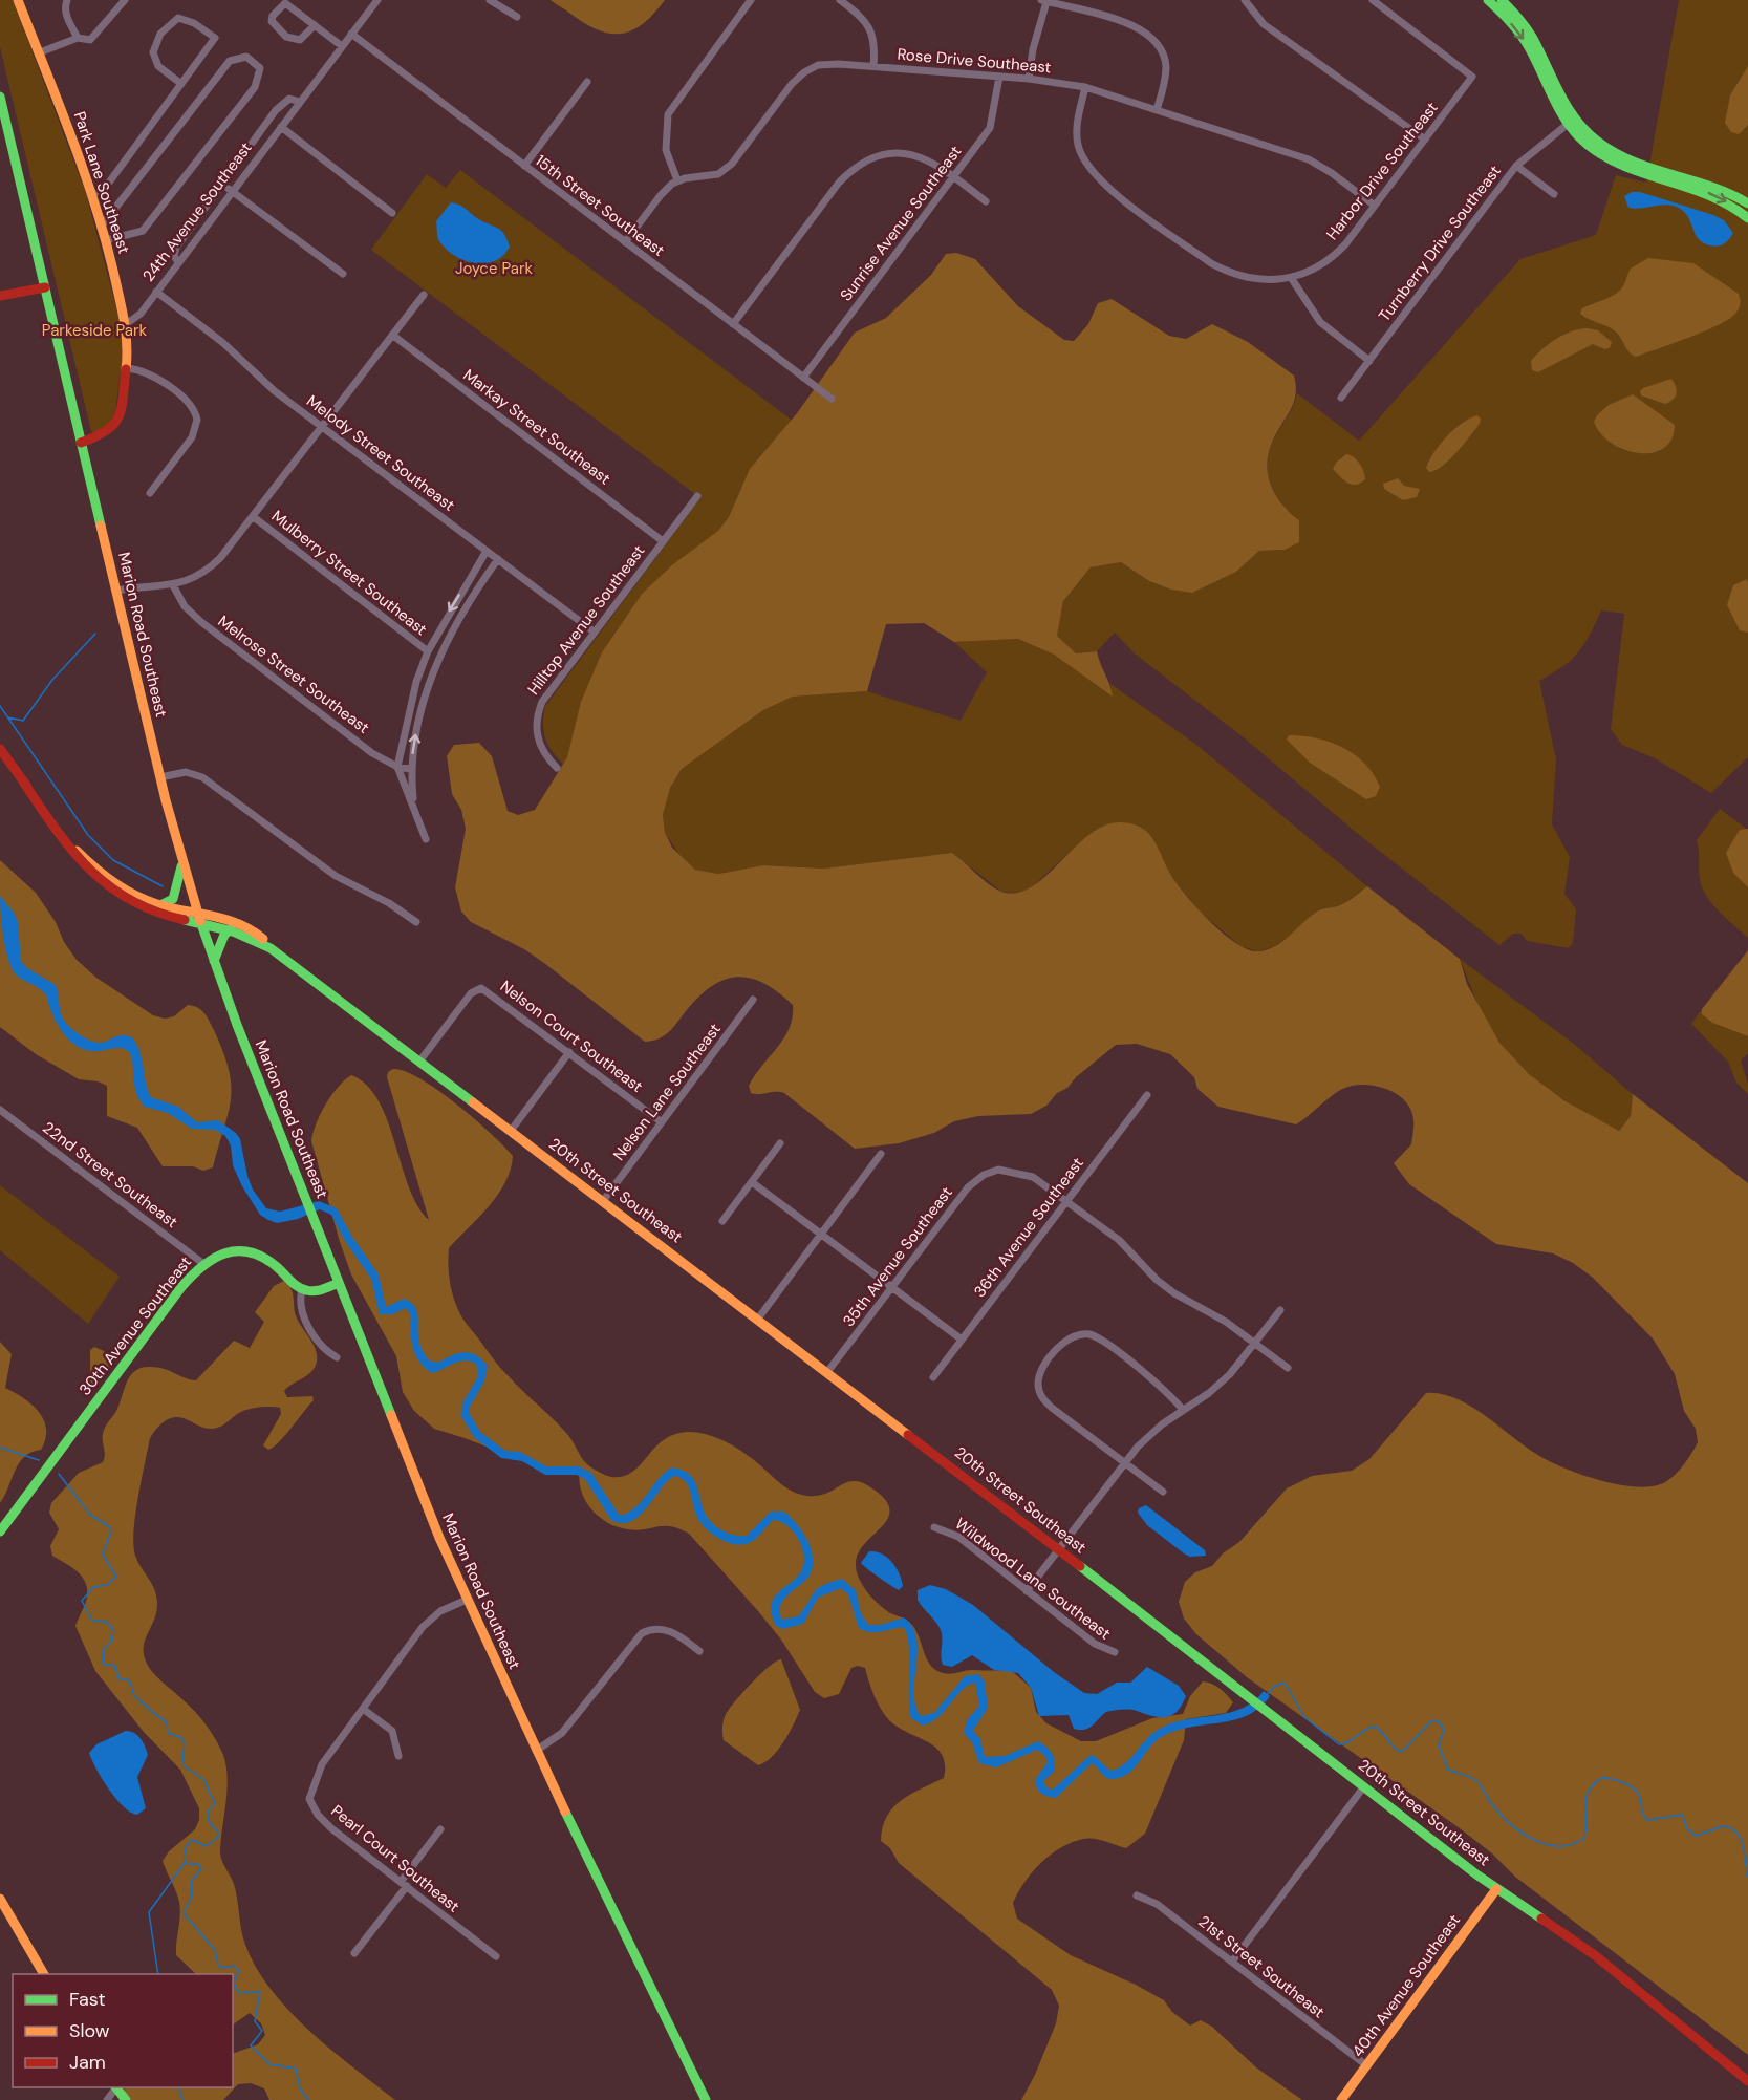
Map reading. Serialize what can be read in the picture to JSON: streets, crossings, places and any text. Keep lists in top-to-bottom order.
{
  "streets": {
    "street": [
      "Rose Drive Southeast",
      "Harbor Drive Southeast",
      "Park Lane Southeast",
      "15th Street Southeast",
      "24th Avenue Southeast",
      "Sunrise Avenue Southeast",
      "Turnberry Drive Southeast",
      "Markay Street Southeast",
      "Melody Street Southeast",
      "Mulberry Street Southeast",
      "Hilltop Avenue Southeast",
      "Marion Road Southeast",
      "Melrose Street Southeast",
      "Nelson Court Southeast",
      "Nelson Lane Southeast",
      "22nd Street Southeast",
      "20th Street Southeast",
      "36th Avenue Southeast",
      "35th Avenue Southeast",
      "30th Avenue Southeast",
      "Wildwood Lane Southeast",
      "Pearl Court Southeast",
      "21st Street Southeast",
      "40th Avenue Southeast"
    ]
  },
  "crossings": [
    ["Rose Drive Southeast", "Harbor Drive Southeast"],
    ["Rose Drive Southeast", "Sunrise Avenue Southeast"],
    ["Park Lane Southeast", "24th Avenue Southeast"],
    ["15th Street Southeast", "24th Avenue Southeast"],
    ["15th Street Southeast", "Sunrise Avenue Southeast"],
    ["24th Avenue Southeast", "Melody Street Southeast"],
    ["Markay Street Southeast", "Hilltop Avenue Southeast"],
    ["Melody Street Southeast", "Hilltop Avenue Southeast"],
    ["Marion Road Southeast", "20th Street Southeast"],
    ["Marion Road Southeast", "Pearl Court Southeast"],
    ["Nelson Court Southeast", "Nelson Lane Southeast"],
    ["Nelson Court Southeast", "20th Street Southeast"],
    ["Nelson Lane Southeast", "20th Street Southeast"],
    ["22nd Street Southeast", "30th Avenue Southeast"],
    ["20th Street Southeast", "35th Avenue Southeast"],
    ["20th Street Southeast", "40th Avenue Southeast"],
    ["36th Avenue Southeast", "35th Avenue Southeast"],
    ["21st Street Southeast", "40th Avenue Southeast"]
  ],
  "parks": ["Joyce Park", "Parkeside Park"],
  "legend": ["Fast", "Slow", "Jam"]
}
